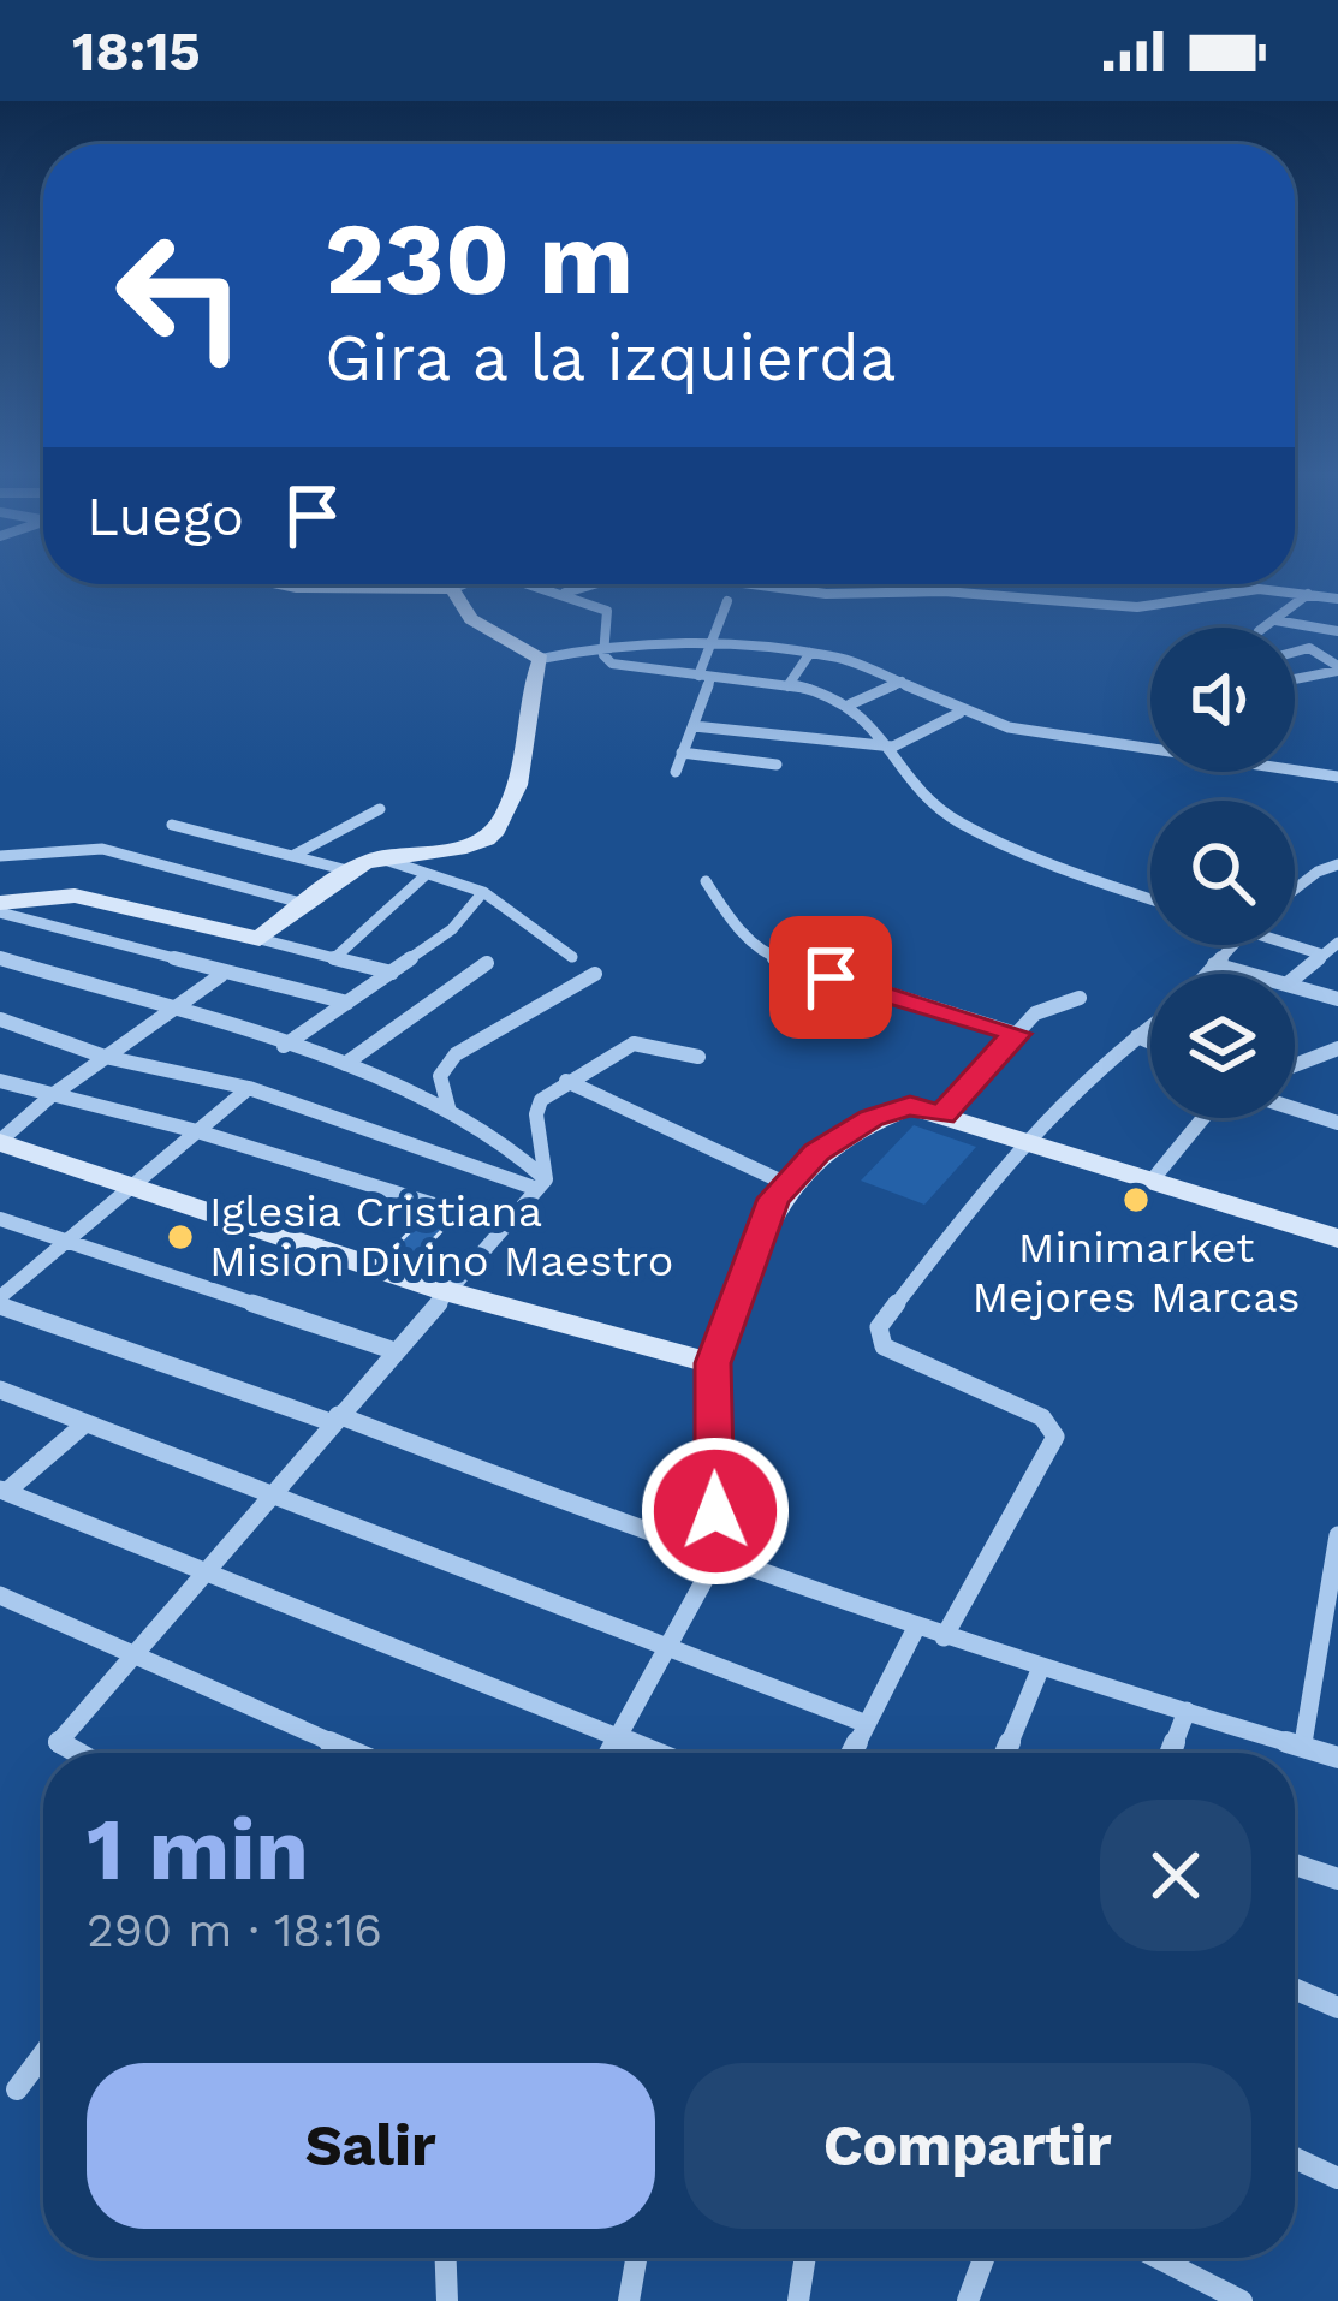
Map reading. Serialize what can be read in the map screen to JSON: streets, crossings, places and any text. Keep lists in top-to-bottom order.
{
  "places": ["Minimarket Mejores Marcas", "Iglesia Cristiana Mision Divino Maestro"],
  "page": {
    "status": "18:15",
    "turn": ["230 m", "Gira a la izquierda"],
    "then": "Luego",
    "heading": ["1 min", "290 m · 18:16"],
    "buttons": ["Salir", "Compartir"]
  }
}
